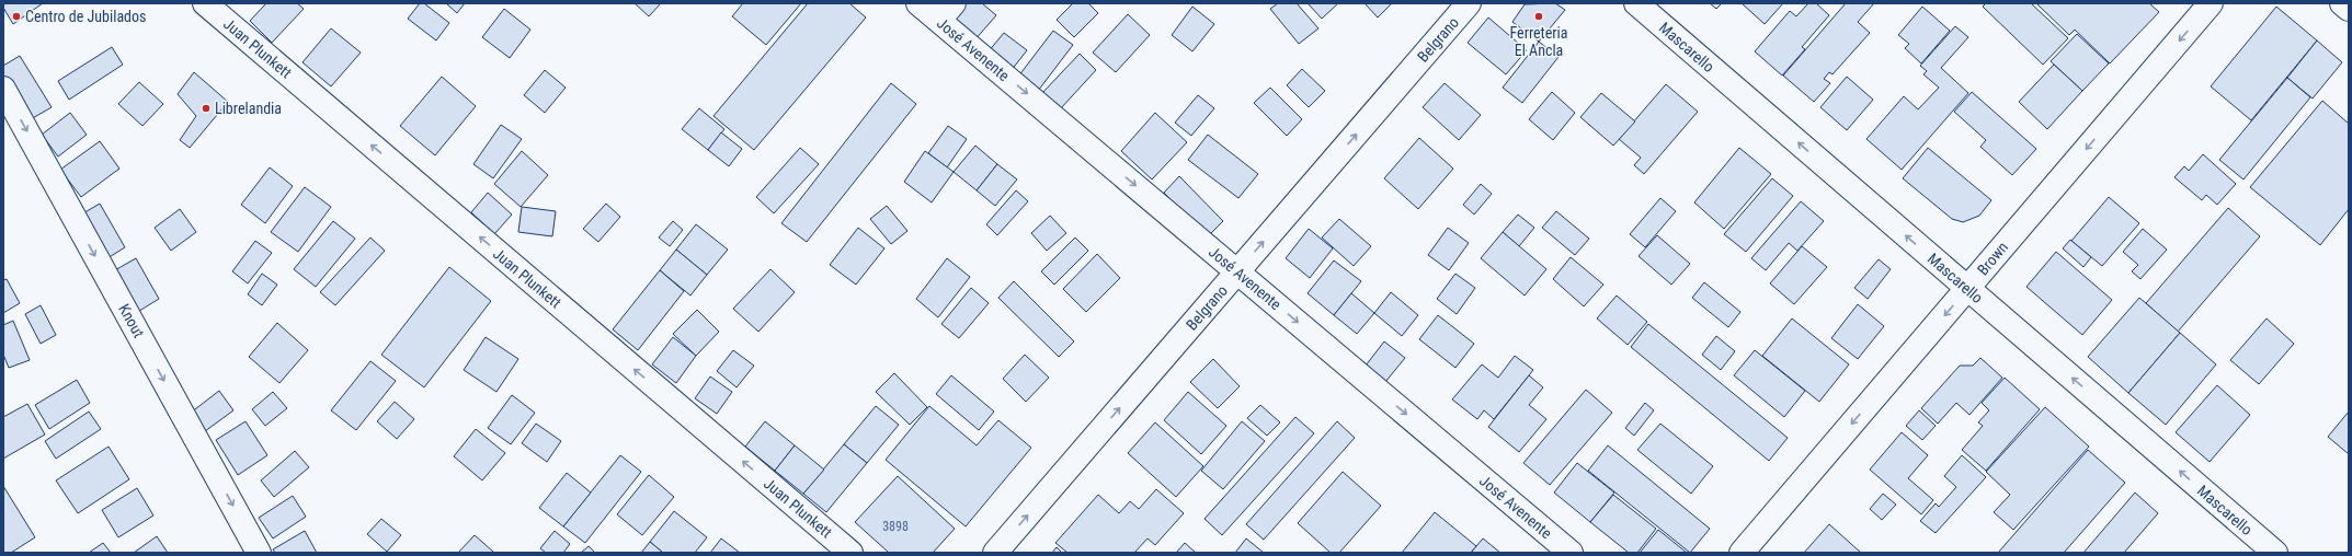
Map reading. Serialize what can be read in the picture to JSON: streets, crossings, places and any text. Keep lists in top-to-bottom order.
{
  "streets": {
    "street": [
      "Belgrano",
      "Mascarello",
      "Juan Plunkett",
      "José Avenente",
      "Brown",
      "Knout"
    ]
  },
  "crossings": [
    ["Belgrano", "José Avenente"],
    ["Mascarello", "Brown"]
  ],
  "one_way": [
    "Belgrano",
    "Mascarello",
    "Juan Plunkett",
    "José Avenente",
    "Brown",
    "Knout"
  ],
  "places": ["Centro de Jubilados", "Ferreteria El Ancla", "Librelandia"],
  "house_numbers": ["3898"]
}
